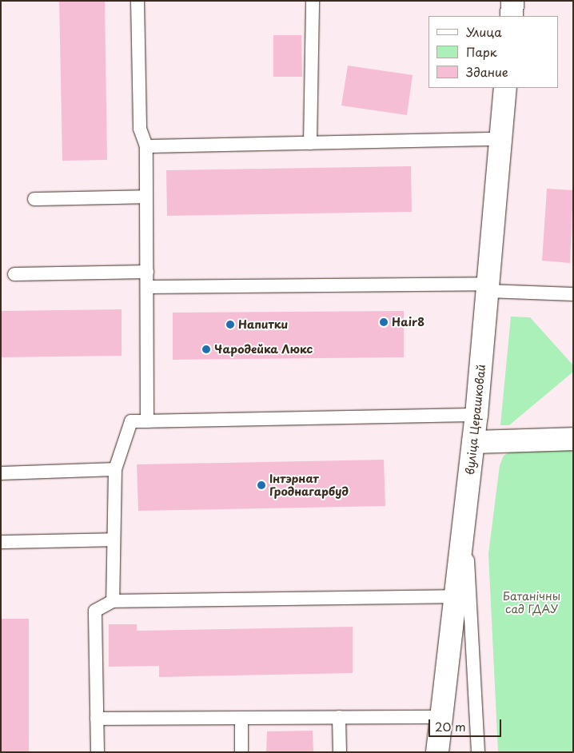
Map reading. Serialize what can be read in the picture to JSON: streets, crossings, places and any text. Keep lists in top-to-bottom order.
{
  "streets": {
    "street": ["вуліца Церашковай"]
  },
  "parks": ["Батанічны сад ГДАУ"],
  "places": [
    "Hair8",
    "Напитки",
    "Чародейка Люкс",
    "Інтэрнат Гроднагарбуд"
  ],
  "legend": ["Улица", "Парк", "Здание"],
  "scale_bar": "20 m"
}
